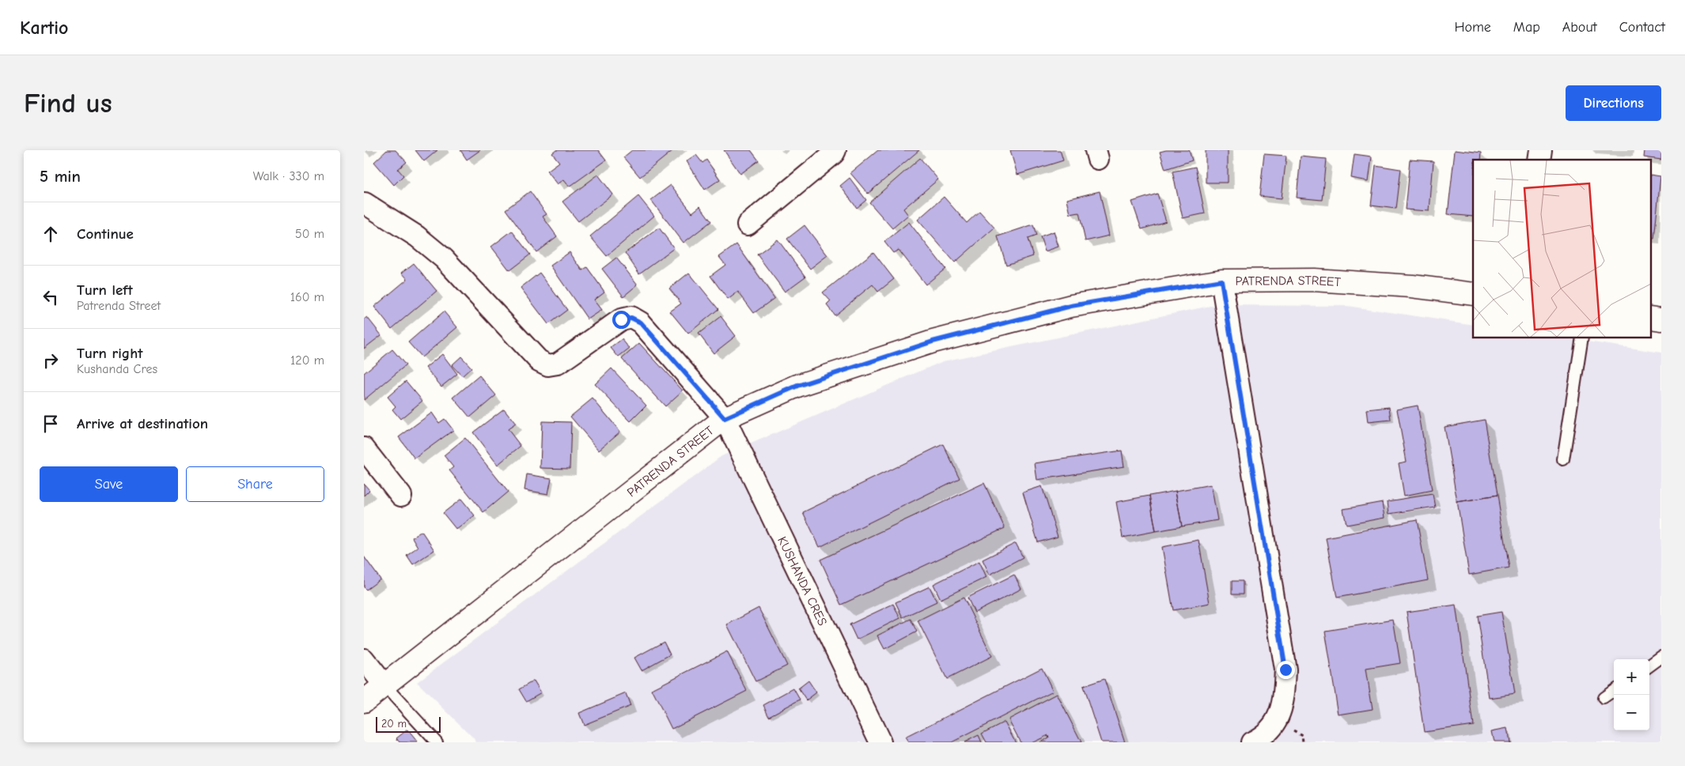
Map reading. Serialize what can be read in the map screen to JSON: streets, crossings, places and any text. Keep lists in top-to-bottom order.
{
  "streets": {
    "street": ["PATRENDA STREET", "KUSHANDA CRES"]
  },
  "crossings": [
    ["PATRENDA STREET", "KUSHANDA CRES"]
  ],
  "scale_bar": "20 m",
  "page": {
    "header": "Kartio",
    "nav": [
      "Home",
      "Map",
      "About",
      "Contact"
    ],
    "buttons": [
      "Directions",
      ["Save", "Share"]
    ],
    "title": "Find us",
    "heading": ["5 min", "Walk · 330 m"],
    "list": [
      ["Continue", "50 m"],
      ["Turn left", "Patrenda Street", "160 m"],
      ["Turn right", "Kushanda Cres", "120 m"],
      "Arrive at destination"
    ],
    "map_buttons": ["+", "−"],
    "scale": "20 m"
  }
}
